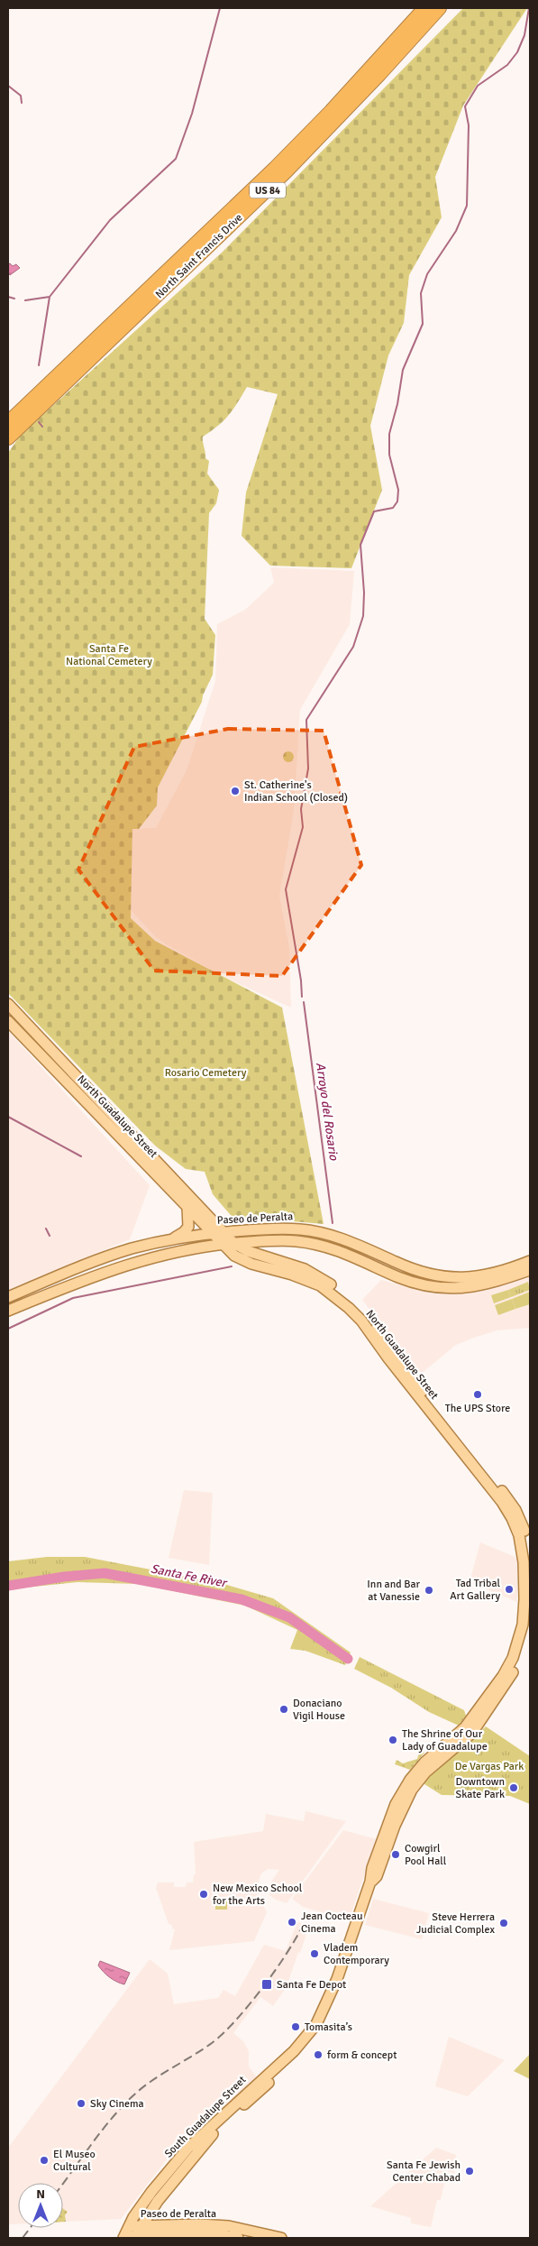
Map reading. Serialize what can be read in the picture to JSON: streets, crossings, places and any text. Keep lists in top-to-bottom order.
{
  "streets": {
    "highway": ["US 84", "North Saint Francis Drive"],
    "main road": ["North Guadalupe Street", "Paseo de Peralta", "South Guadalupe Street"]
  },
  "crossings": [
    ["North Guadalupe Street", "Paseo de Peralta"],
    ["North Guadalupe Street", "South Guadalupe Street"],
    ["Paseo de Peralta", "South Guadalupe Street"]
  ],
  "water": ["Arroyo del Rosario", "Santa Fe River"],
  "parks": ["Santa Fe National Cemetery", "Rosario Cemetery", "De Vargas Park"],
  "places": {
    "other": [
      "St. Catherine's Indian School (Closed)",
      "The UPS Store",
      "Tad Tribal Art Gallery",
      "Inn and Bar at Vanessie",
      "Donaciano Vigil House",
      "The Shrine of Our Lady of Guadalupe",
      "Downtown Skate Park",
      "Cowgirl Pool Hall",
      "New Mexico School for the Arts",
      "Jean Cocteau Cinema",
      "Steve Herrera Judicial Complex",
      "Vladem Contemporary",
      "Tomasita’s",
      "form & concept",
      "Sky Cinema",
      "El Museo Cultural",
      "Santa Fe Jewish Center Chabad"
    ],
    "transit": ["Santa Fe Depot"]
  },
  "north": "top"
}
